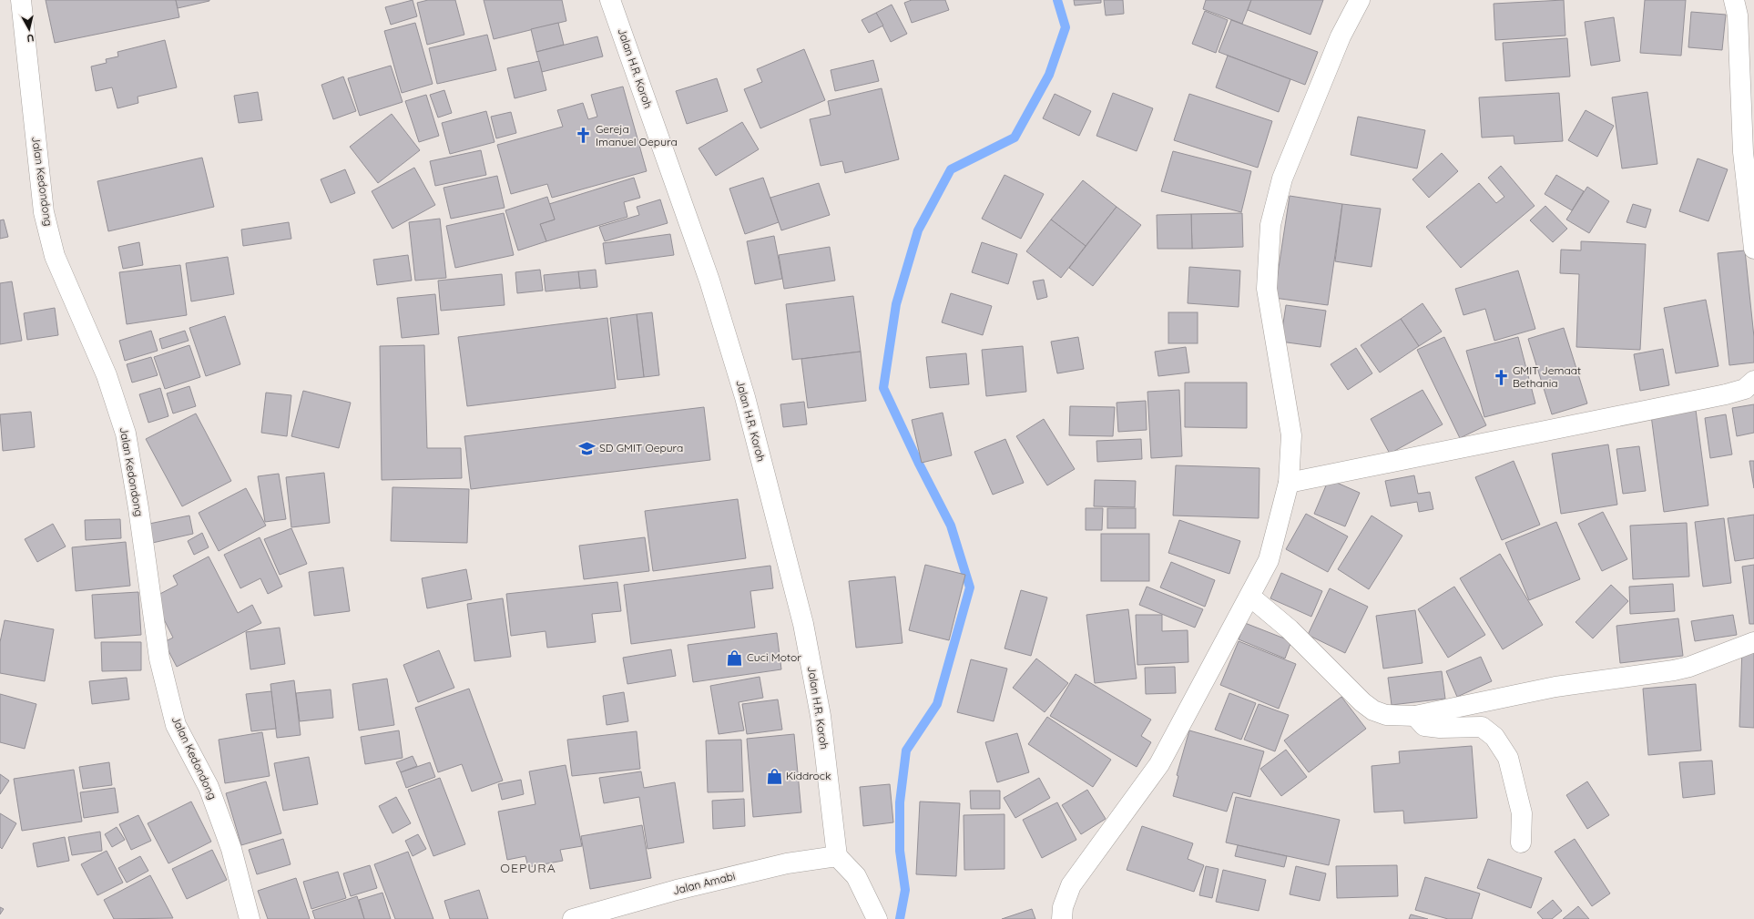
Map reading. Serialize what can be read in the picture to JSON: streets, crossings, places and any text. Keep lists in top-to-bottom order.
{
  "streets": {
    "street": ["Jalan H.R. Koroh", "Jalan Kedondong", "Jalan Amabi"]
  },
  "crossings": [
    ["Jalan H.R. Koroh", "Jalan Amabi"]
  ],
  "districts": ["OEPURA"],
  "places": {
    "church": ["Gereja Imanuel Oepura", "GMIT Jemaat Bethania"],
    "school or university": ["SD GMIT Oepura"],
    "shop": ["Cuci Motor", "Kiddrock"]
  },
  "north": "bottom"
}
